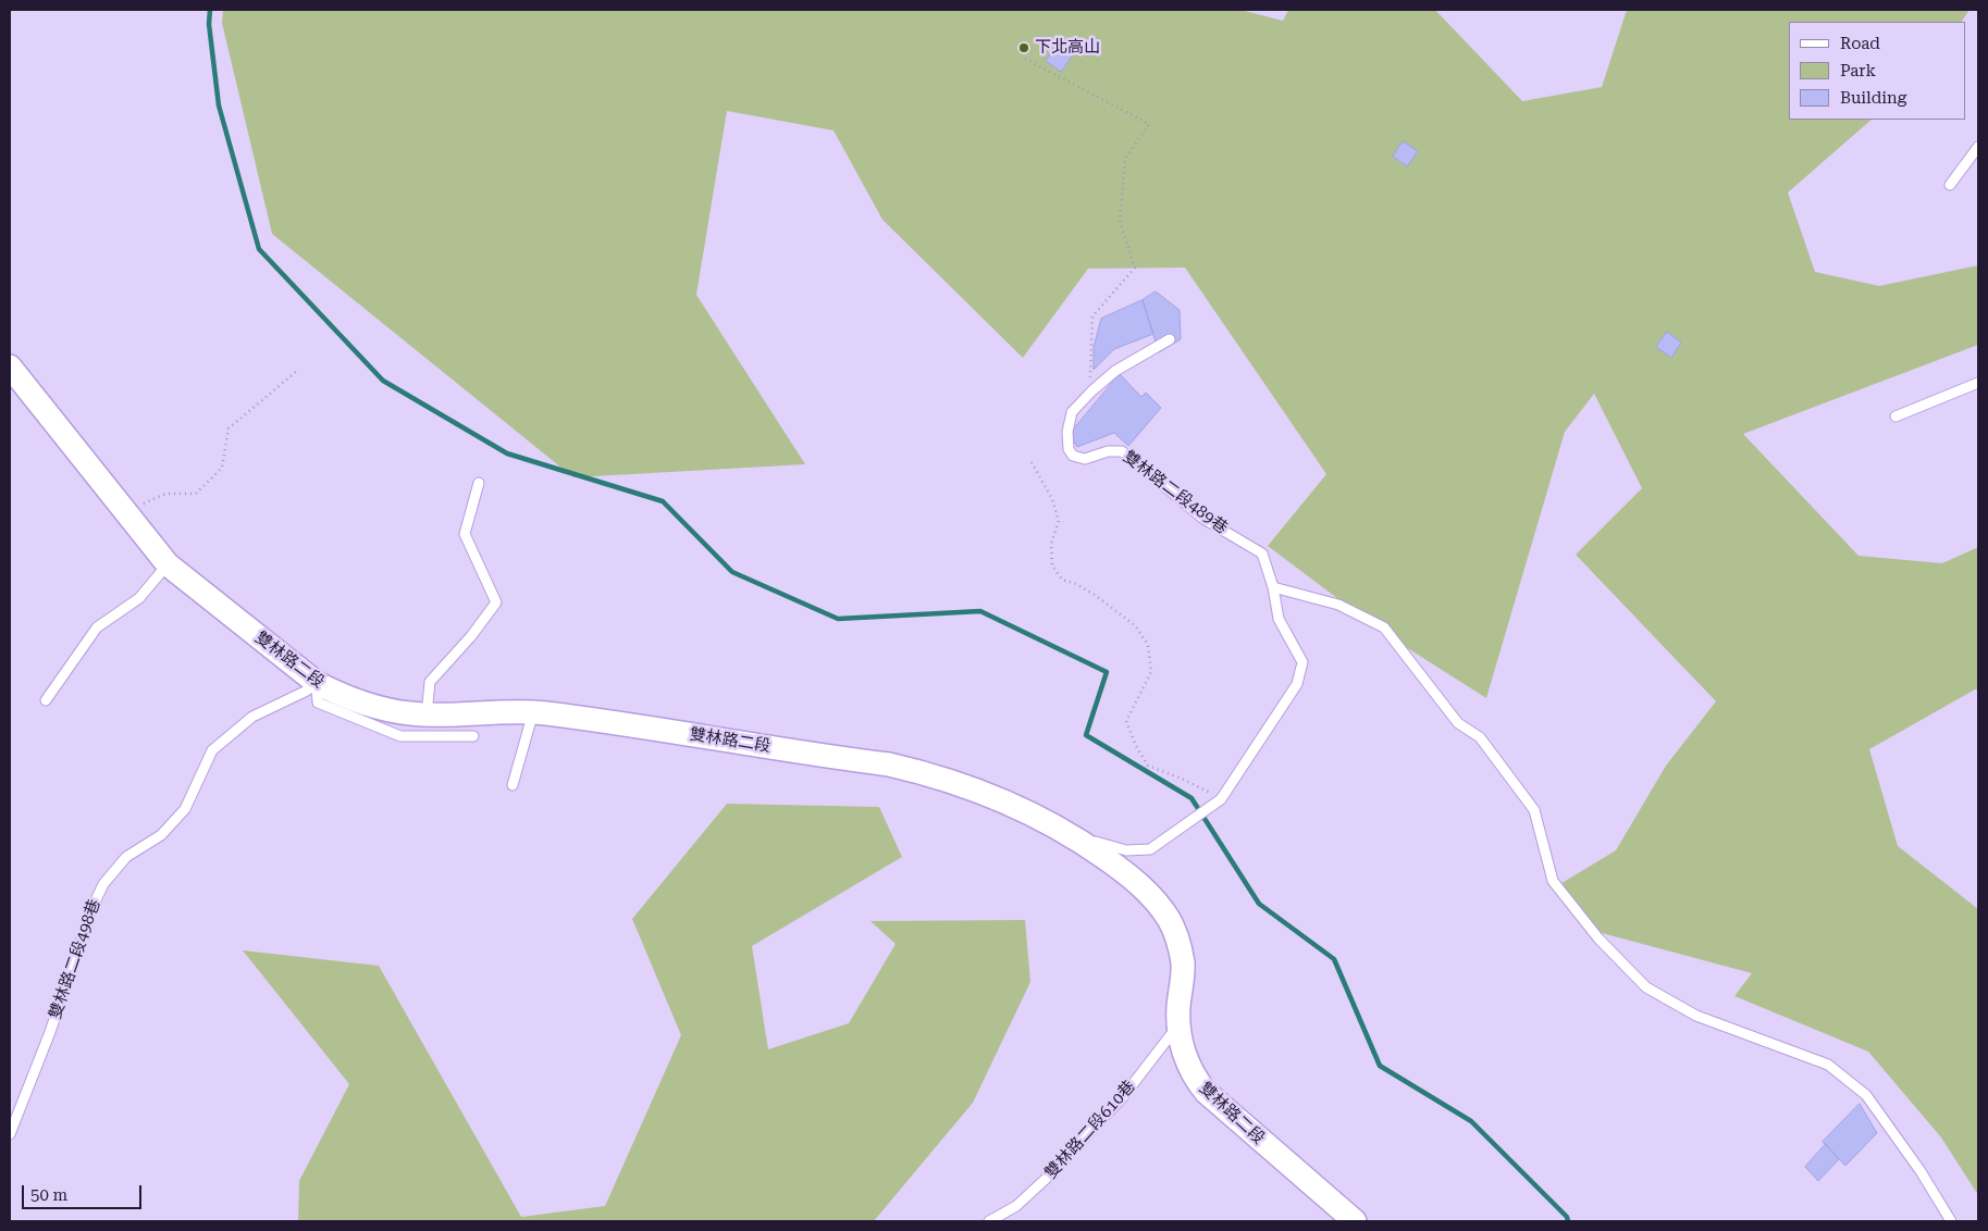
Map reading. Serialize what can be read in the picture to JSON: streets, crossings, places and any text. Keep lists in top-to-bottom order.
{
  "streets": {
    "street": ["雙林路二段"],
    "lane": ["雙林路二段489巷", "雙林路二段498巷", "雙林路二段610巷"]
  },
  "crossings": [
    ["雙林路二段", "雙林路二段498巷"],
    ["雙林路二段", "雙林路二段610巷"]
  ],
  "places": ["下北高山"],
  "legend": ["Road", "Park", "Building"],
  "scale_bar": "50 m"
}
